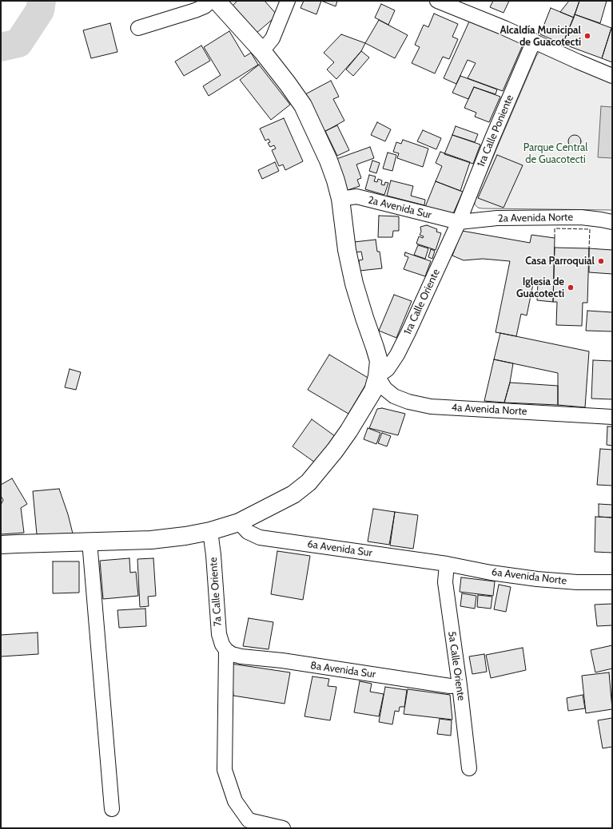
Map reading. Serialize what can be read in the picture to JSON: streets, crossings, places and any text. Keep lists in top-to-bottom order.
{
  "streets": {
    "street": [
      "1ra Calle Poniente",
      "2a Avenida Sur",
      "2a Avenida Norte",
      "1ra Calle Oriente",
      "4a Avenida Norte",
      "6a Avenida Sur",
      "6a Avenida Norte",
      "7a Calle Oriente",
      "5a Calle Oriente",
      "8a Avenida Sur"
    ]
  },
  "crossings": [
    ["1ra Calle Poniente", "2a Avenida Sur"],
    ["1ra Calle Poniente", "2a Avenida Norte"],
    ["1ra Calle Poniente", "1ra Calle Oriente"],
    ["2a Avenida Sur", "2a Avenida Norte"],
    ["2a Avenida Sur", "1ra Calle Oriente"],
    ["2a Avenida Norte", "1ra Calle Oriente"],
    ["1ra Calle Oriente", "4a Avenida Norte"],
    ["6a Avenida Sur", "6a Avenida Norte"],
    ["6a Avenida Sur", "5a Calle Oriente"],
    ["6a Avenida Norte", "5a Calle Oriente"],
    ["7a Calle Oriente", "8a Avenida Sur"],
    ["5a Calle Oriente", "8a Avenida Sur"]
  ],
  "parks": ["Parque Central de Guacotecti"],
  "places": ["Alcaldía Municipal de Guacotecti", "Casa Parroquial", "Iglesia de Guacotecti"]
}
